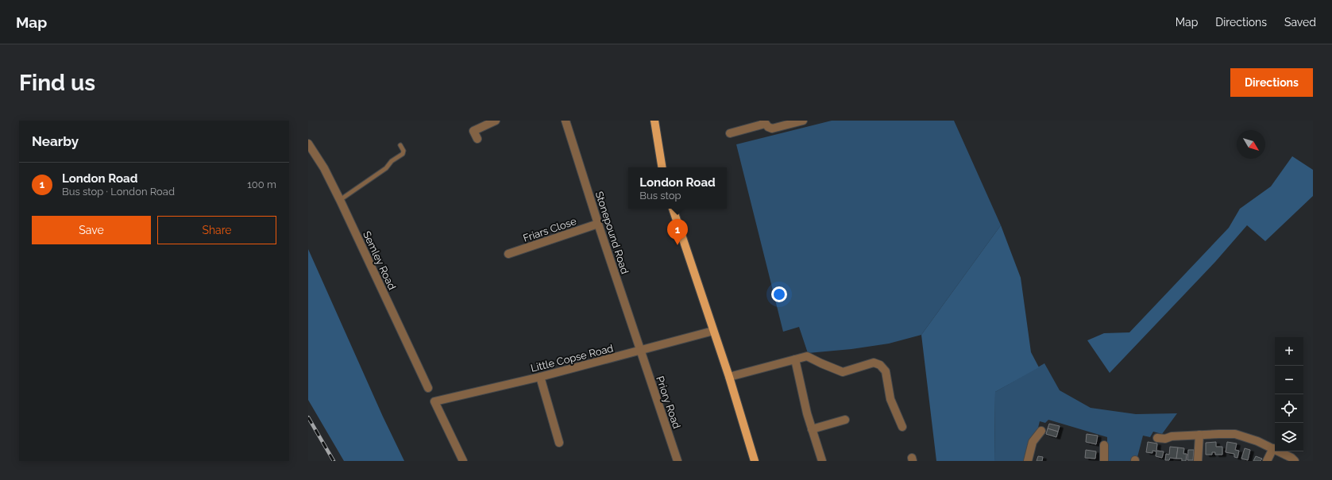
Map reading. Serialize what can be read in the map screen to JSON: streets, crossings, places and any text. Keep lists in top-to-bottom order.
{
  "streets": {
    "street": [
      "Friars Close",
      "Stonepound Road",
      "Semley Road",
      "Little Copse Road",
      "Priory Road"
    ]
  },
  "crossings": [
    ["Friars Close", "Stonepound Road"],
    ["Stonepound Road", "Little Copse Road"],
    ["Stonepound Road", "Priory Road"],
    ["Little Copse Road", "Priory Road"]
  ],
  "north": "bottom right",
  "page": {
    "header": "Map",
    "nav": ["Map", "Directions", "Saved"],
    "buttons": [
      "Directions",
      ["Save", "Share"]
    ],
    "title": "Find us",
    "heading": "Nearby",
    "list": [
      {
        "mark": "1",
        "name": "London Road",
        "note": "Bus stop · London Road",
        "value": "100 m"
      }
    ],
    "popup": ["London Road", "Bus stop"],
    "pins": "1",
    "map_buttons": ["+", "−"]
  }
}
